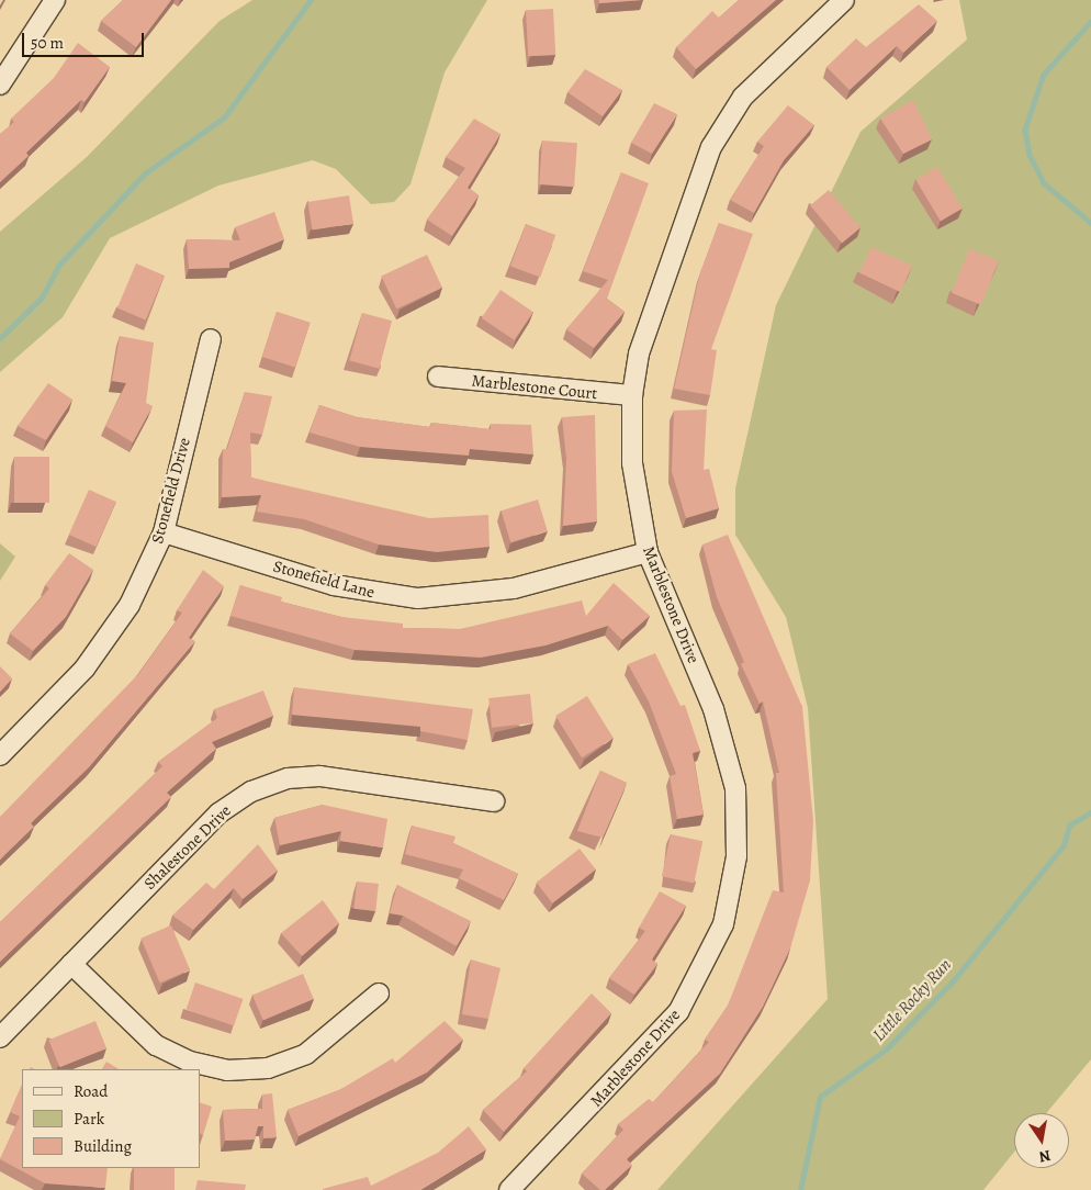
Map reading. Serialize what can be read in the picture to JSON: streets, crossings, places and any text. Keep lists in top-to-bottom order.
{
  "streets": {
    "street": [
      "Marblestone Court",
      "Stonefield Drive",
      "Stonefield Lane",
      "Marblestone Drive",
      "Shalestone Drive"
    ]
  },
  "crossings": [
    ["Marblestone Court", "Marblestone Drive"],
    ["Stonefield Drive", "Stonefield Lane"],
    ["Stonefield Lane", "Marblestone Drive"]
  ],
  "water": ["Little Rocky Run"],
  "legend": ["Road", "Park", "Building"],
  "scale_bar": "50 m",
  "north": "bottom"
}
